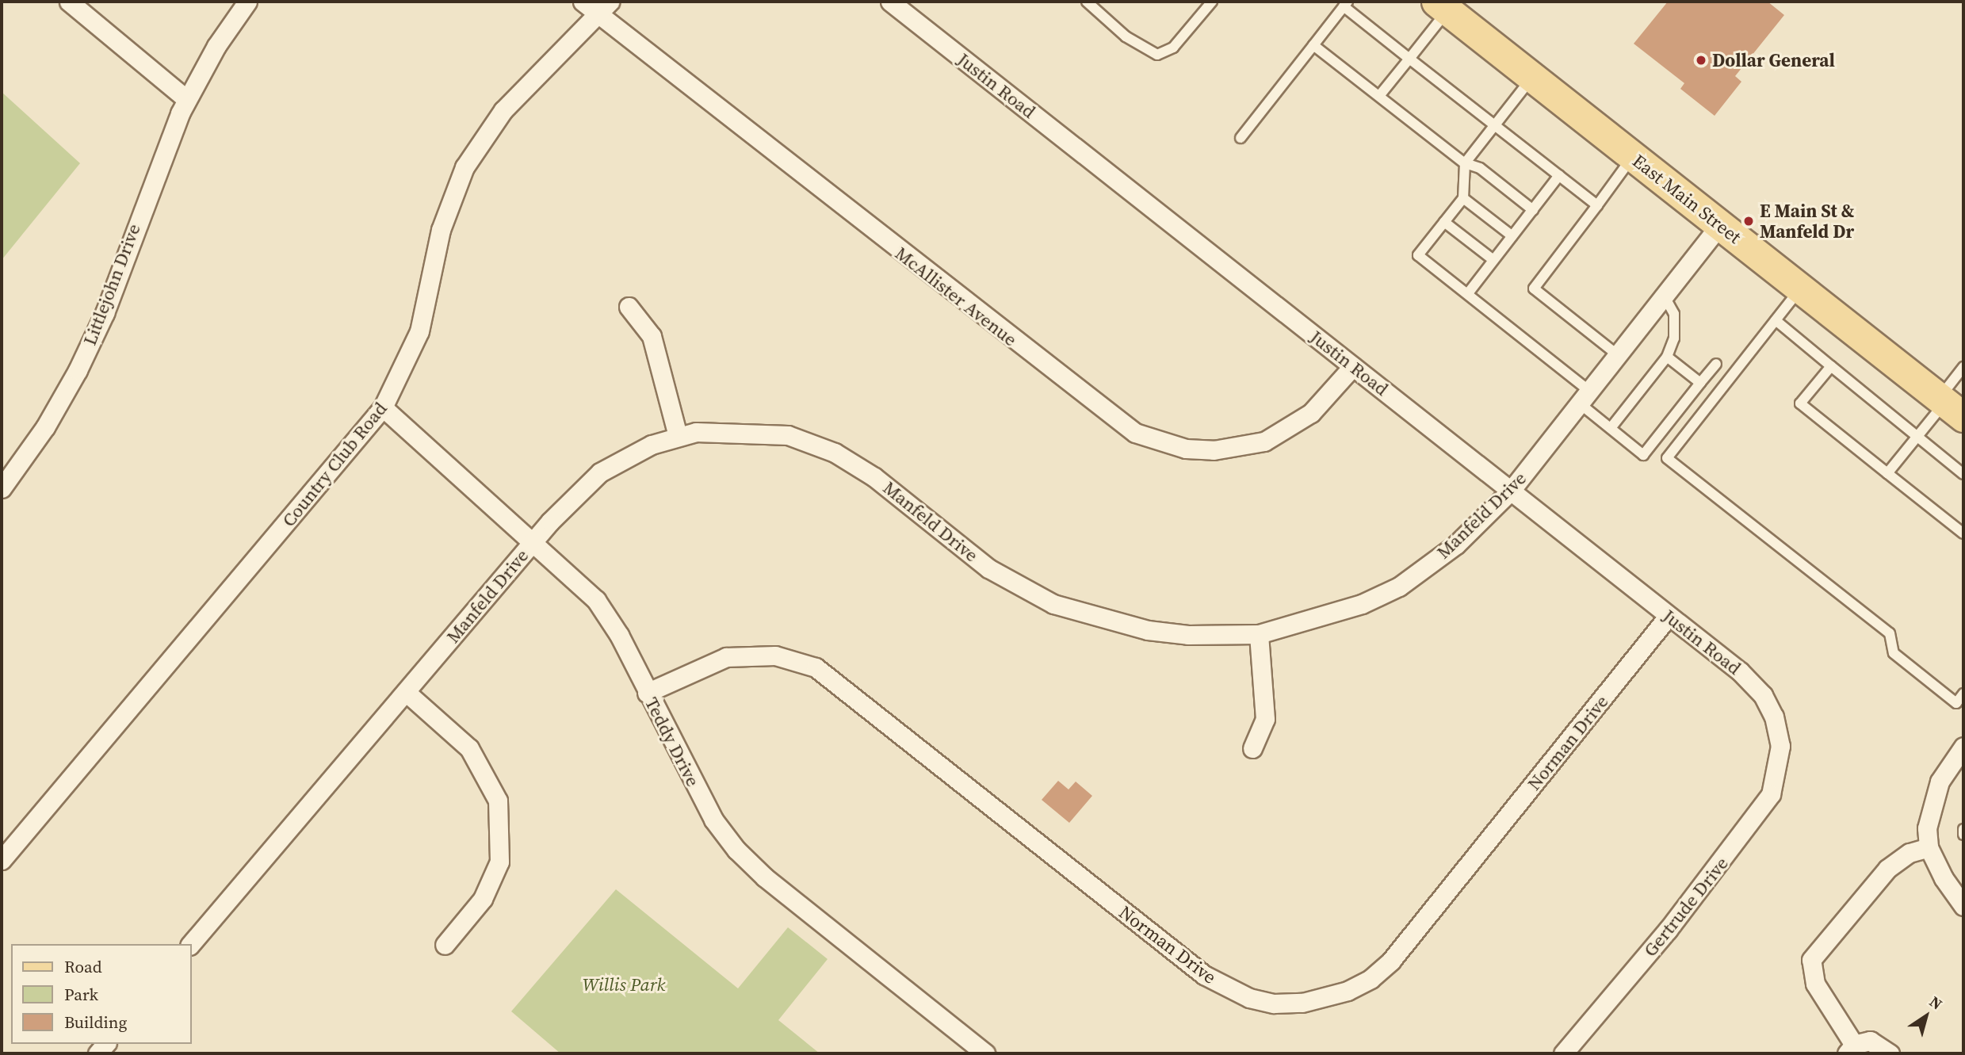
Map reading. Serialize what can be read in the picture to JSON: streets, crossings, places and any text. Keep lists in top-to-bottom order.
{
  "streets": {
    "main road": ["East Main Street"],
    "street": [
      "Justin Road",
      "Littlejohn Drive",
      "McAllister Avenue",
      "Country Club Road",
      "Manfeld Drive",
      "Teddy Drive",
      "Norman Drive",
      "Gertrude Drive"
    ]
  },
  "crossings": [
    ["Justin Road", "McAllister Avenue"],
    ["Justin Road", "Manfeld Drive"],
    ["Justin Road", "Norman Drive"],
    ["Justin Road", "Gertrude Drive"],
    ["East Main Street", "Manfeld Drive"],
    ["McAllister Avenue", "Country Club Road"],
    ["Country Club Road", "Teddy Drive"],
    ["Manfeld Drive", "Teddy Drive"],
    ["Teddy Drive", "Norman Drive"]
  ],
  "parks": ["Willis Park"],
  "places": ["Dollar General", "E Main St & Manfeld Dr"],
  "legend": ["Road", "Park", "Building"],
  "north": "top right"
}
